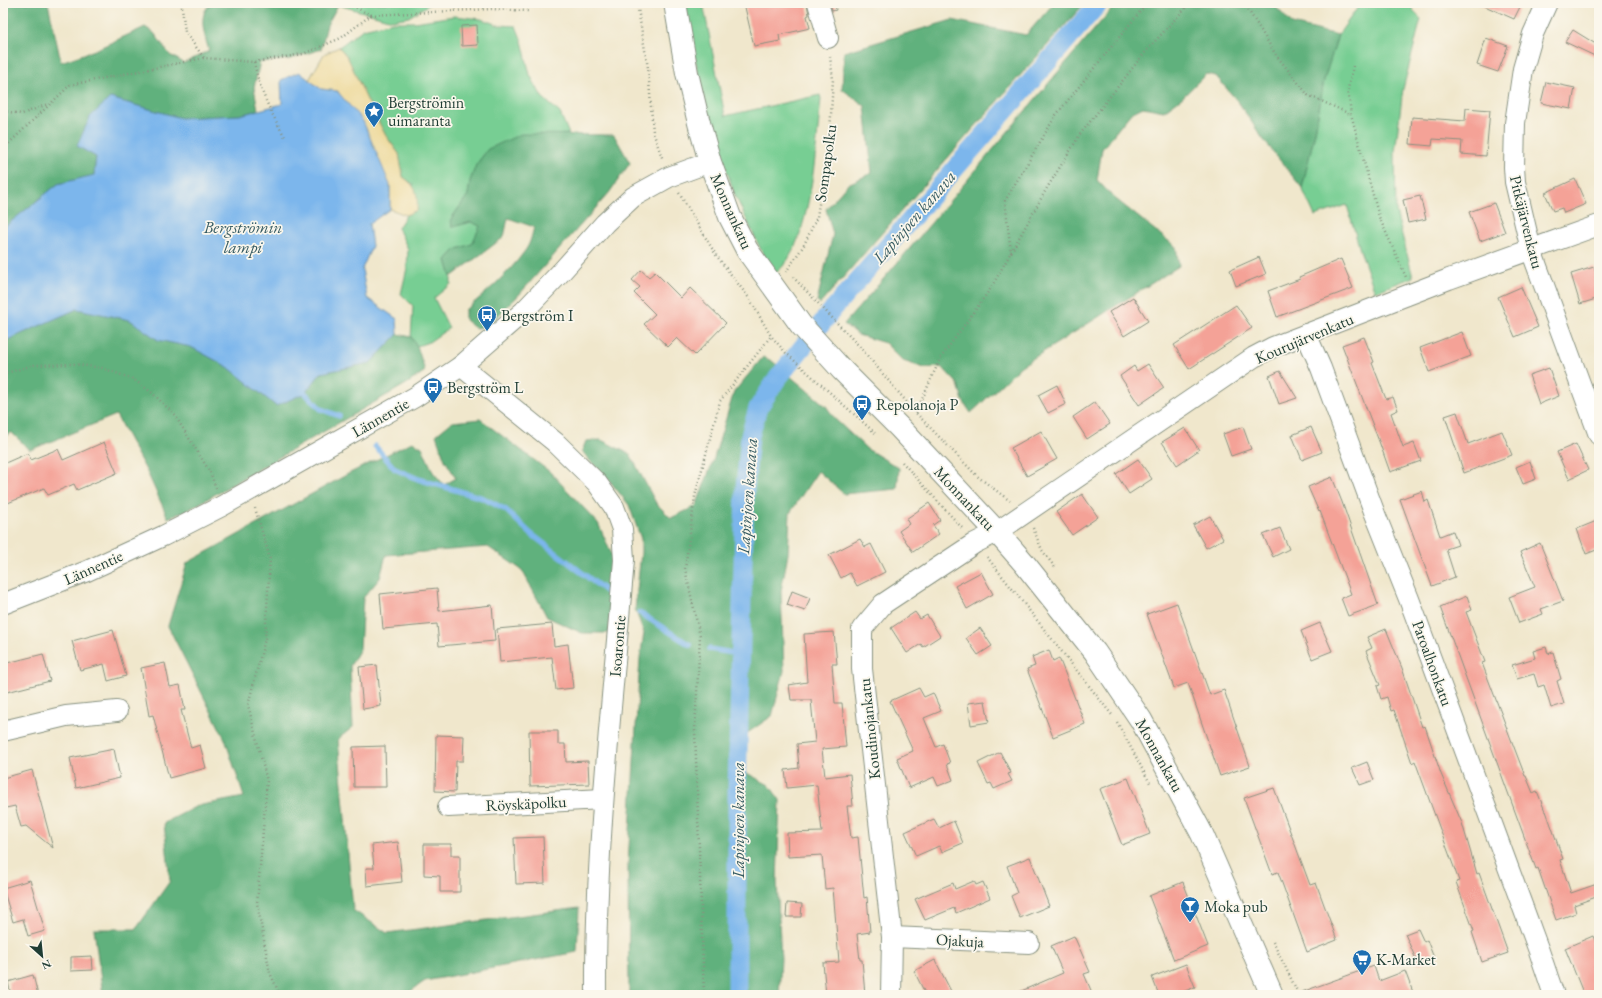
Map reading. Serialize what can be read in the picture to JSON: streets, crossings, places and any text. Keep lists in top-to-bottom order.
{
  "streets": {
    "main road": ["Monnankatu"],
    "street": [
      "Pitkäjärvenkatu",
      "Kourujärvenkatu",
      "Lännentie",
      "Isoarontie",
      "Paroalhonkatu",
      "Koudinojankatu",
      "Röyskäpolku",
      "Ojakuja"
    ],
    "path": ["Sompapolku"]
  },
  "crossings": [
    ["Sompapolku", "Monnankatu"],
    ["Monnankatu", "Kourujärvenkatu"],
    ["Monnankatu", "Lännentie"],
    ["Monnankatu", "Koudinojankatu"],
    ["Pitkäjärvenkatu", "Kourujärvenkatu"],
    ["Kourujärvenkatu", "Paroalhonkatu"],
    ["Kourujärvenkatu", "Koudinojankatu"],
    ["Lännentie", "Isoarontie"],
    ["Isoarontie", "Röyskäpolku"],
    ["Koudinojankatu", "Ojakuja"]
  ],
  "water": ["Lapinjoen kanava", "Bergströmin lampi"],
  "places": {
    "place": ["Bergströmin uimaranta"],
    "bus stop": ["Bergström I", "Bergström L", "Repolanoja P"],
    "bar": ["Moka pub"],
    "supermarket": ["K-Market"]
  },
  "north": "bottom right"
}
